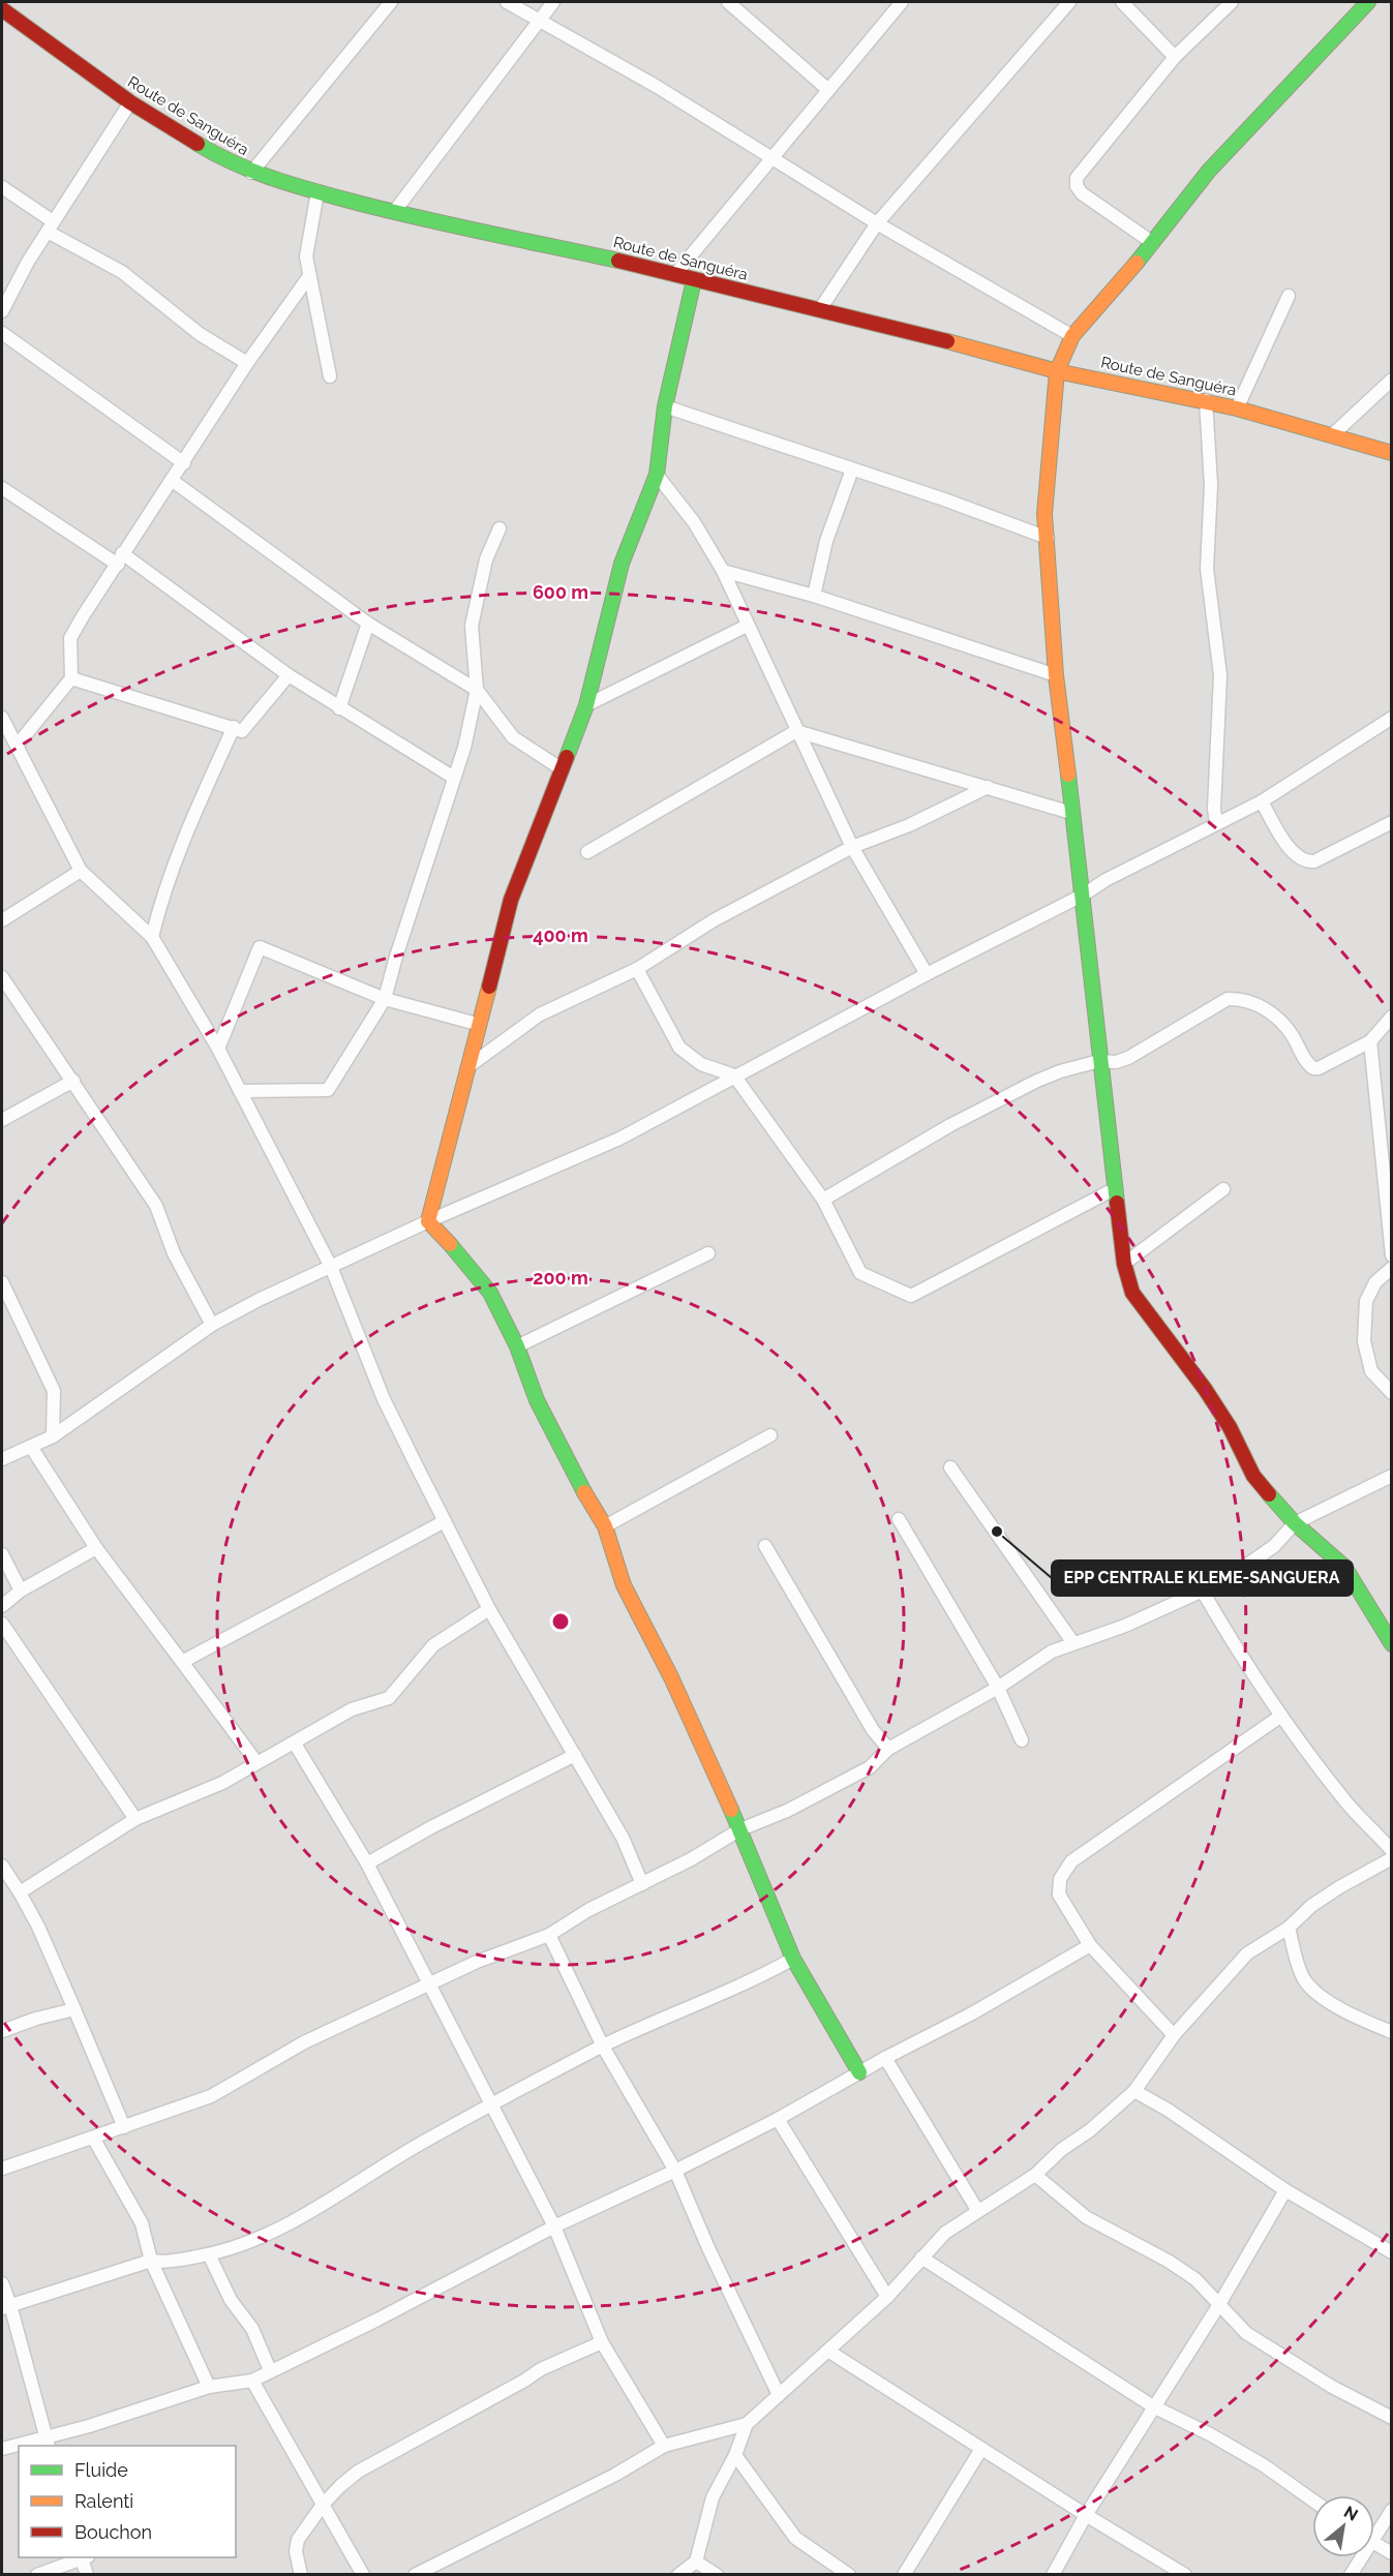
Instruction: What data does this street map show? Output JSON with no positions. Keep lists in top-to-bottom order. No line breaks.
{"streets":{"street":["Route de Sanguéra"]},"places":["EPP CENTRALE KLEME-SANGUERA"],"legend":["Fluide","Ralenti","Bouchon"],"north":"top right","rings":["600 m","400 m","200 m"]}
